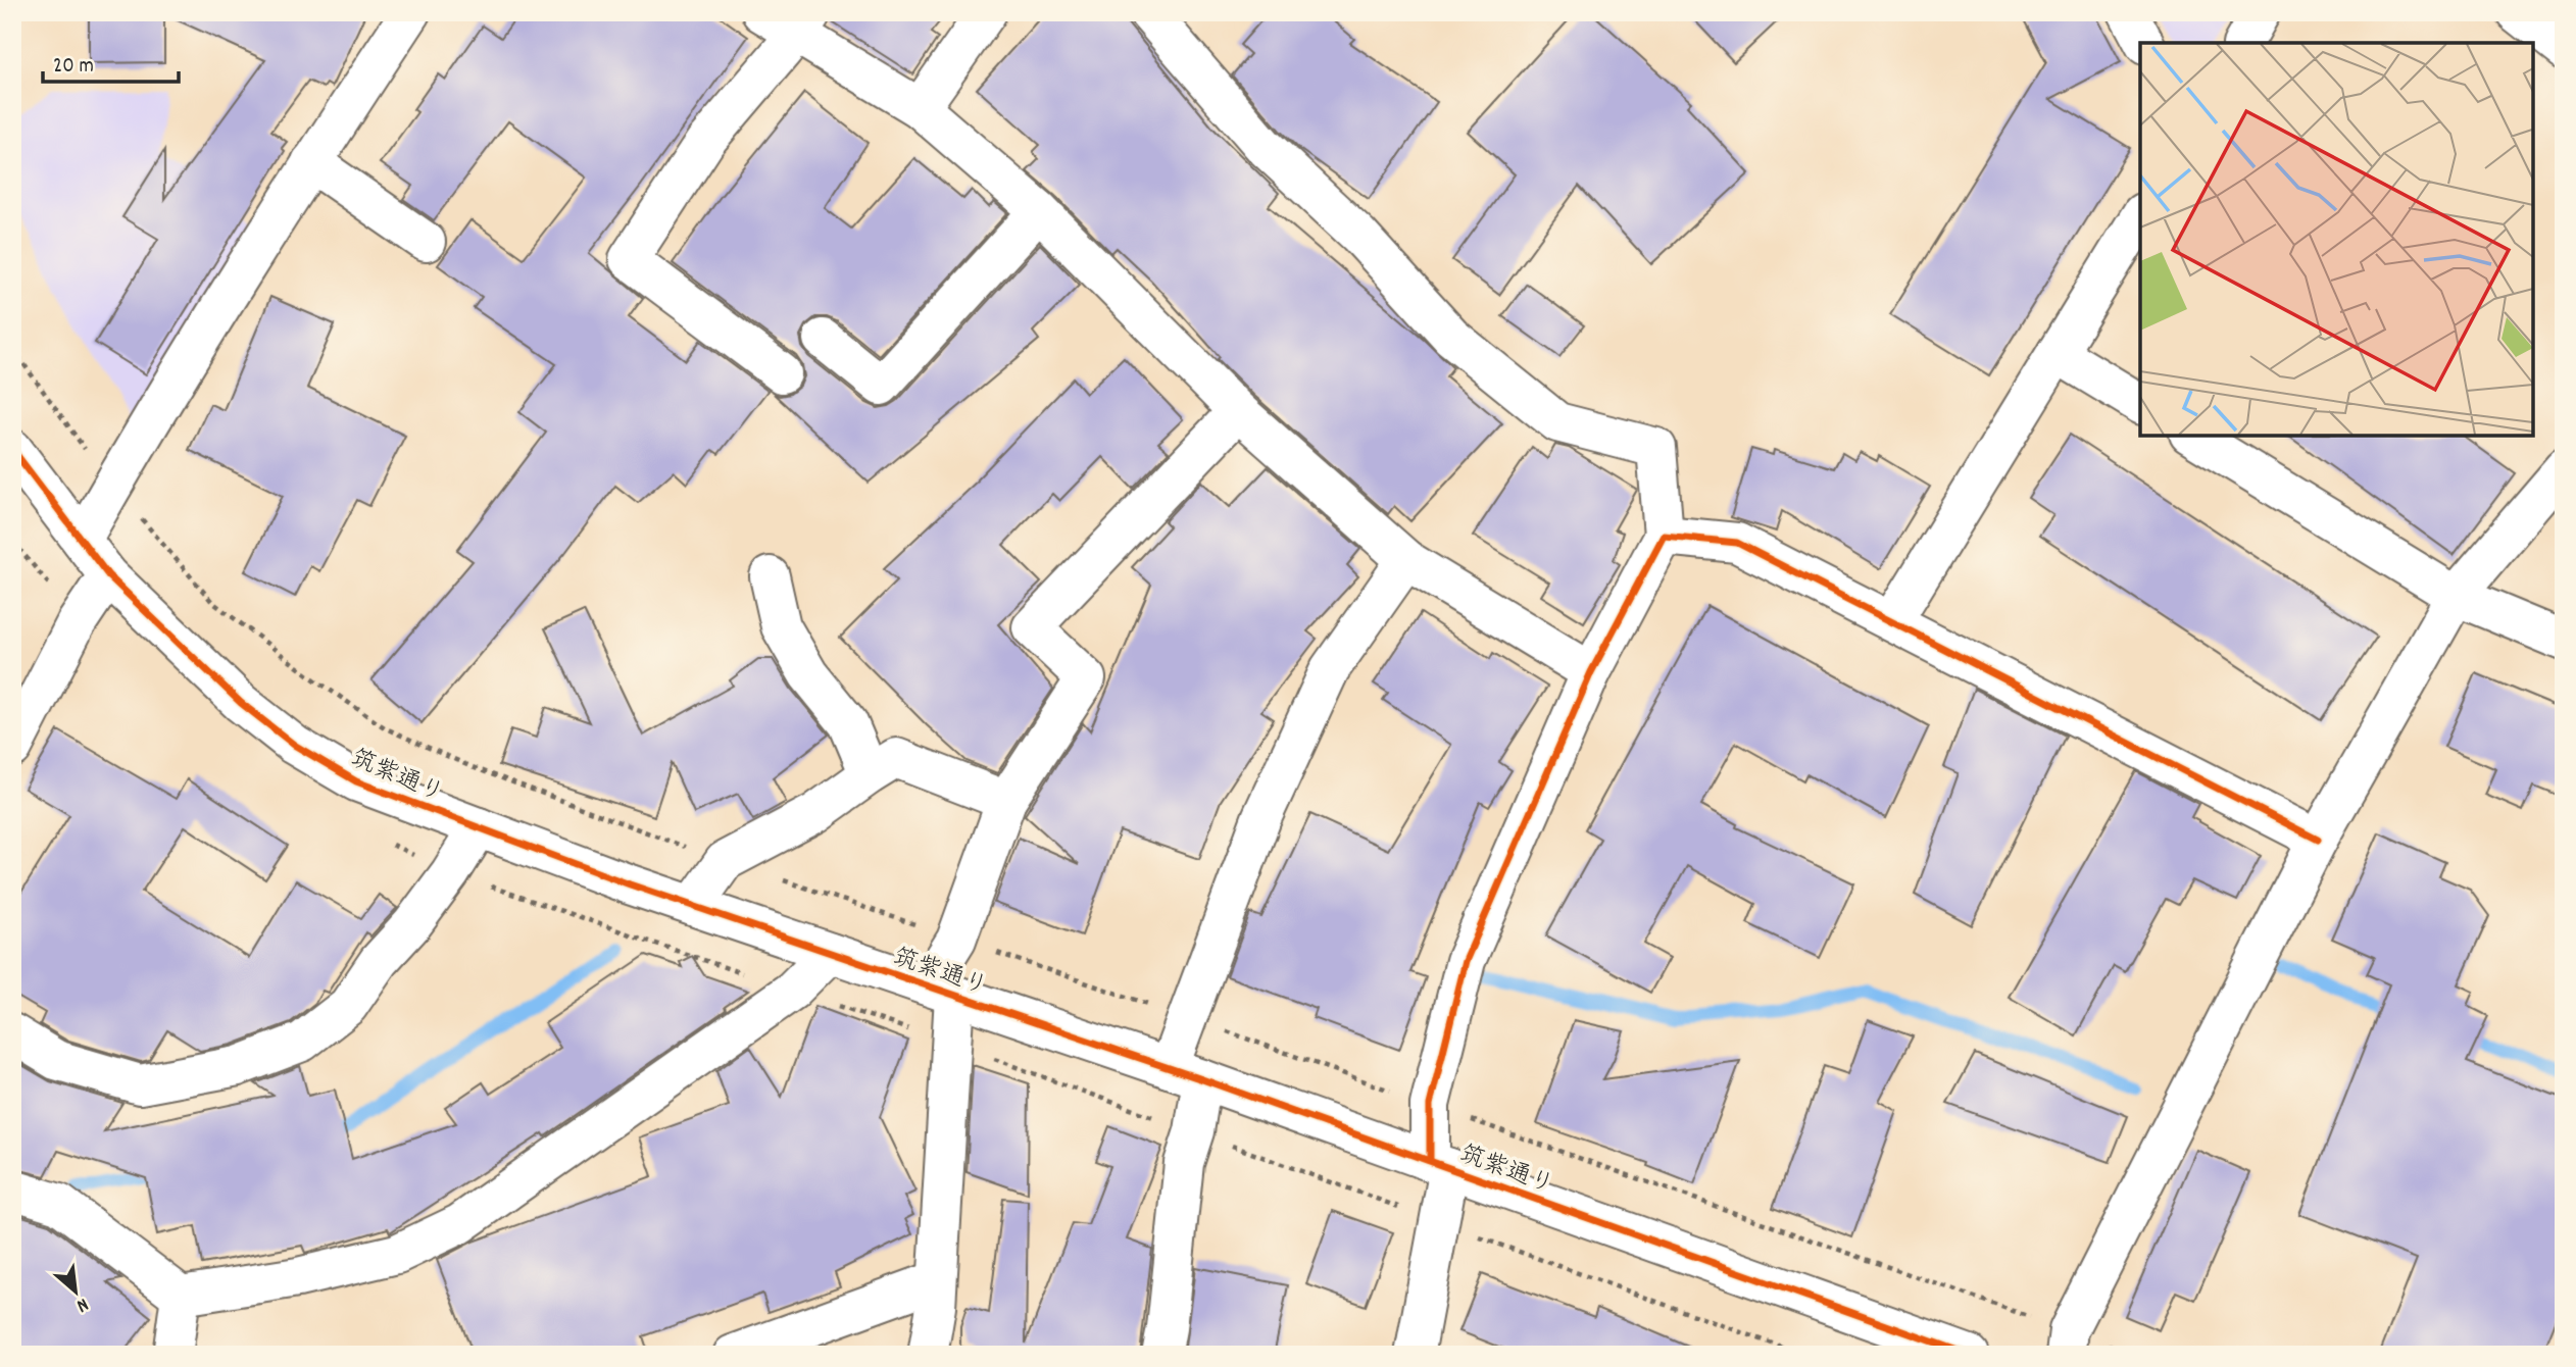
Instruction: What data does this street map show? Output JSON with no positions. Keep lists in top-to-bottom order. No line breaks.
{"streets":{"street":["筑紫通り"]},"scale_bar":"20 m","north":"bottom right"}
